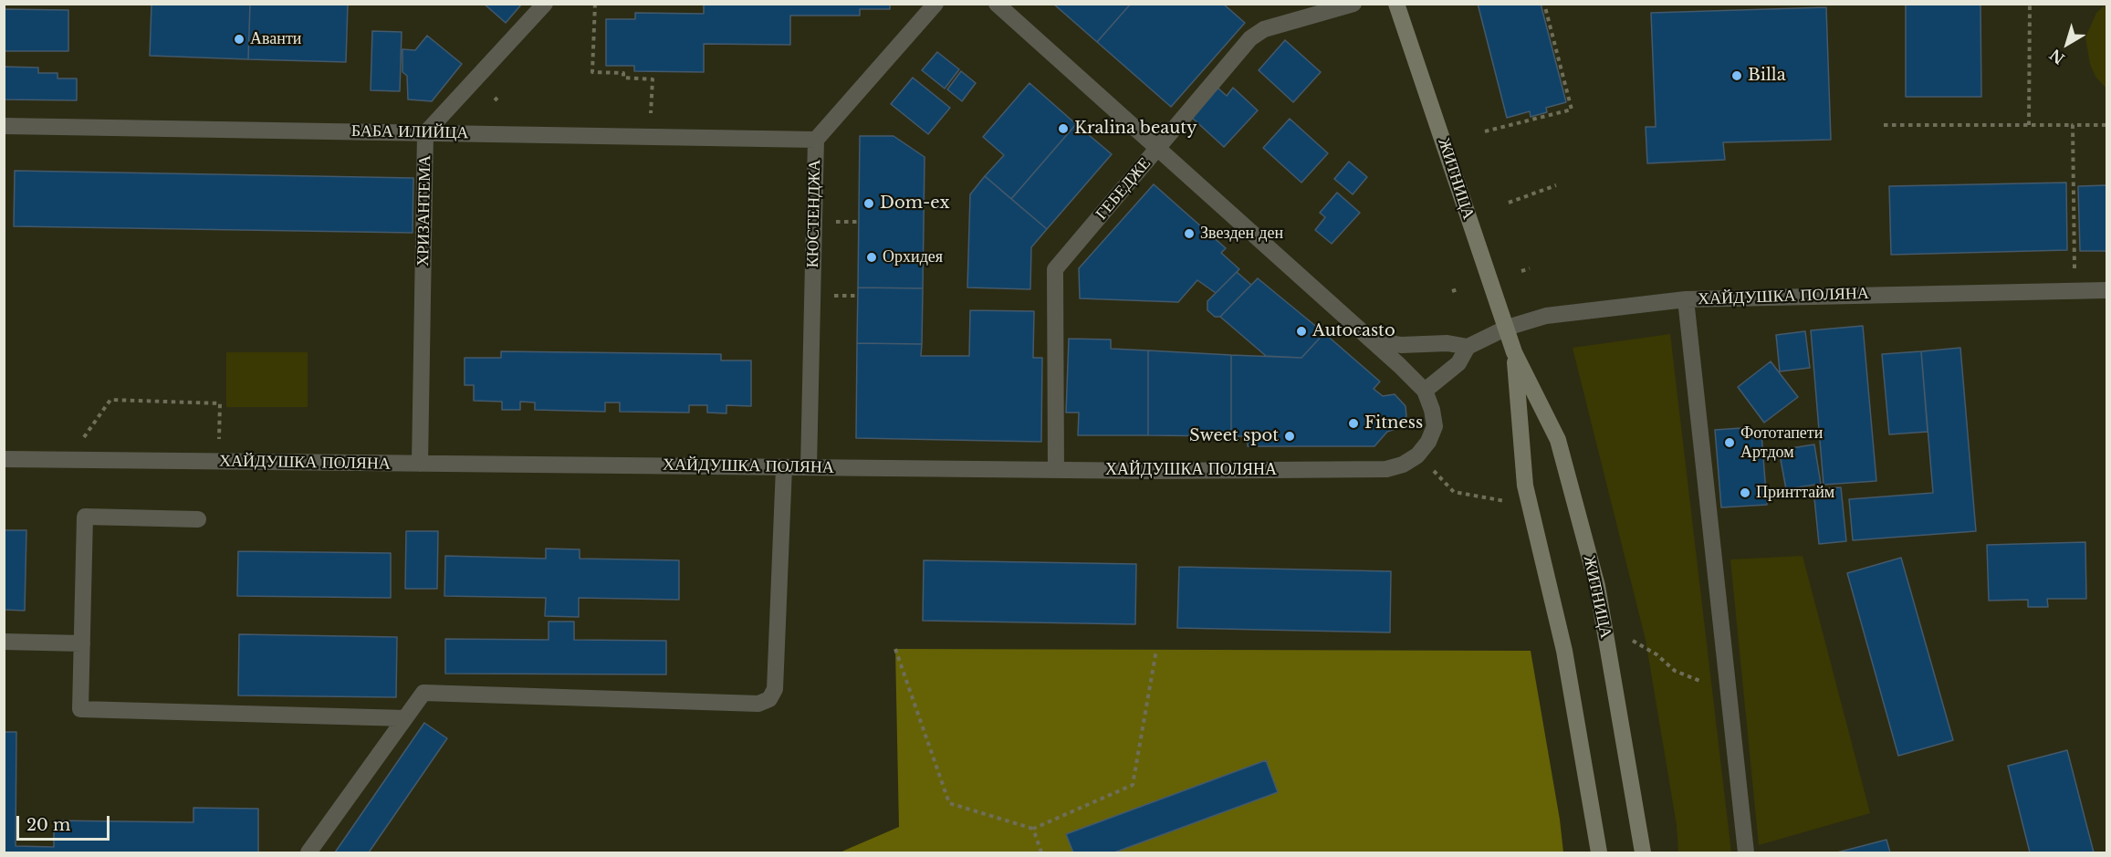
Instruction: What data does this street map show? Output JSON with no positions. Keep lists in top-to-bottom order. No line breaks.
{"streets":{"street":["БАБА ИЛИЙЦА","ЖИТНИЦА","ГЕБЕДЖЕ","ХРИЗАНТЕМА","КЮСТЕНДЖА","ХАЙДУШКА ПОЛЯНА"]},"crossings":[["БАБА ИЛИЙЦА","ХРИЗАНТЕМА"],["БАБА ИЛИЙЦА","КЮСТЕНДЖА"],["ЖИТНИЦА","ХАЙДУШКА ПОЛЯНА"],["ГЕБЕДЖЕ","ХАЙДУШКА ПОЛЯНА"],["ХРИЗАНТЕМА","ХАЙДУШКА ПОЛЯНА"],["КЮСТЕНДЖА","ХАЙДУШКА ПОЛЯНА"]],"places":["Аванти","Billa","Kralina beauty","Dom-ex","Звезден ден","Орхидея","Autocasto","Fitness","Sweet spot","Фототапети Артдом","Принттайм"],"scale_bar":"20 m","north":"bottom left"}
